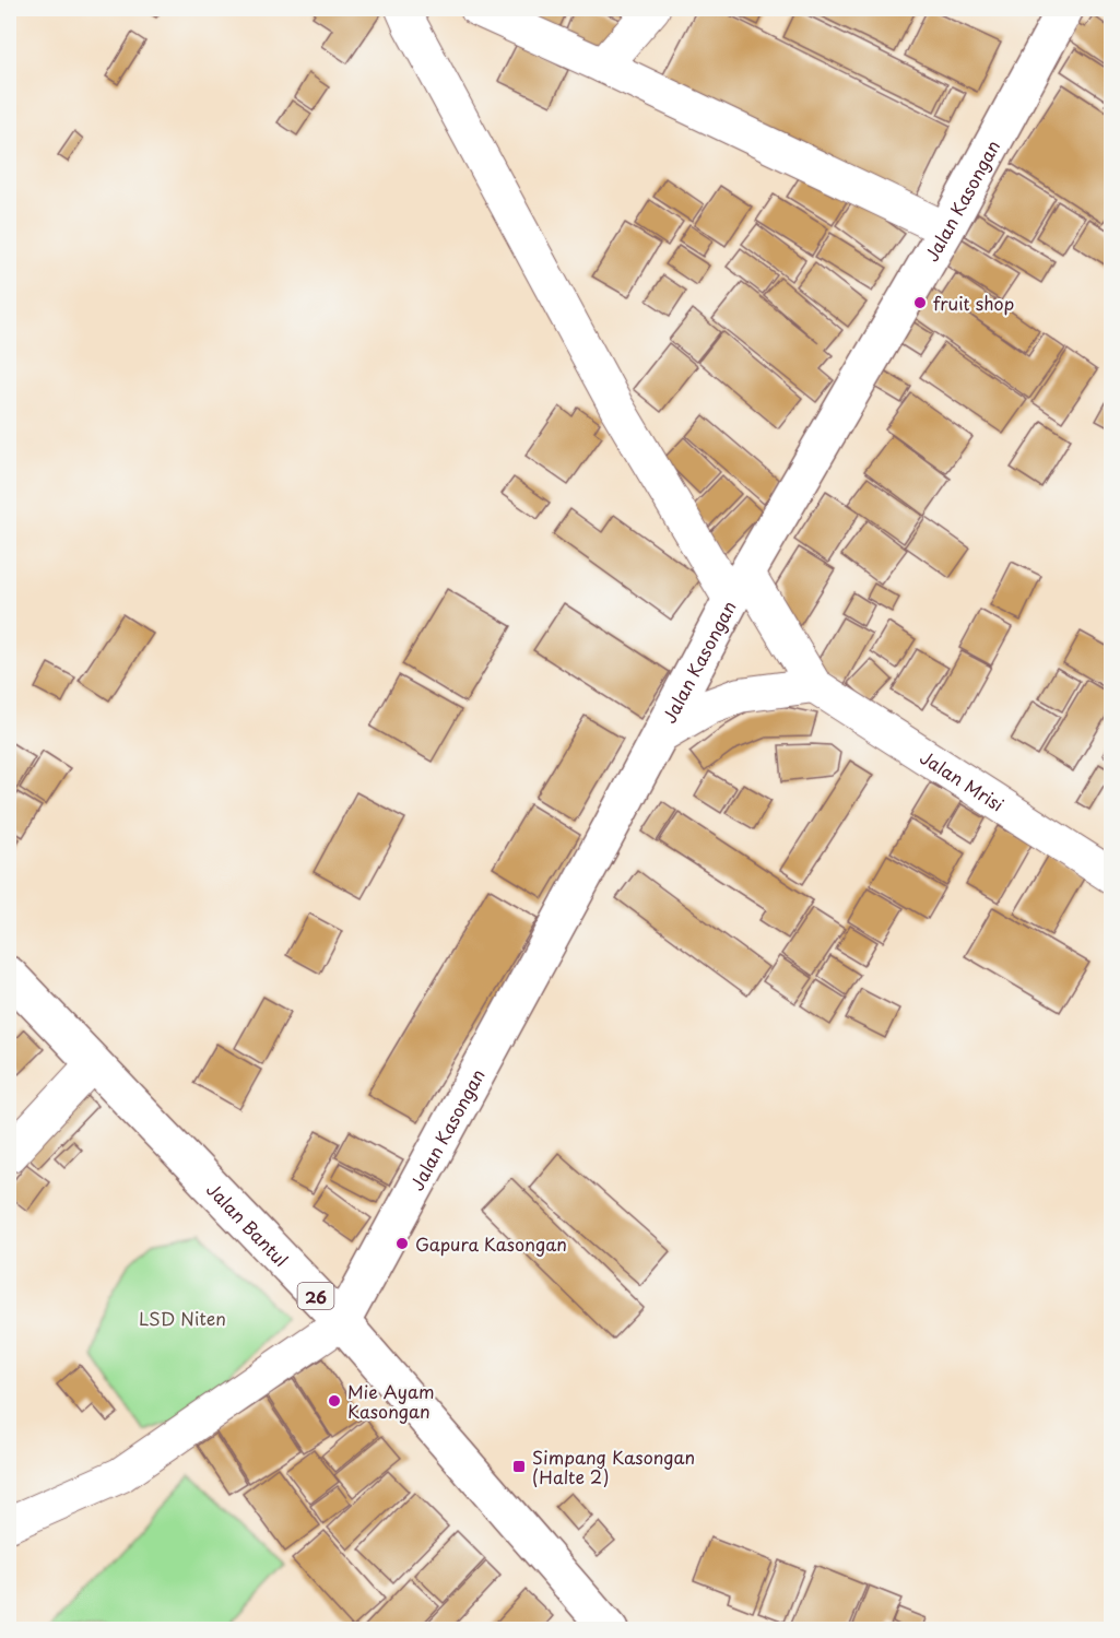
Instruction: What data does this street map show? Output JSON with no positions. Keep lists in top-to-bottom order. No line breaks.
{"streets":{"main road":["Jalan Kasongan","Jalan Bantul","26"],"street":["Jalan Mrisi"]},"crossings":[["Jalan Kasongan","Jalan Bantul"]],"parks":["LSD Niten"],"places":{"other":["fruit shop","Gapura Kasongan","Mie Ayam Kasongan"],"transit":["Simpang Kasongan (Halte 2)"]}}
